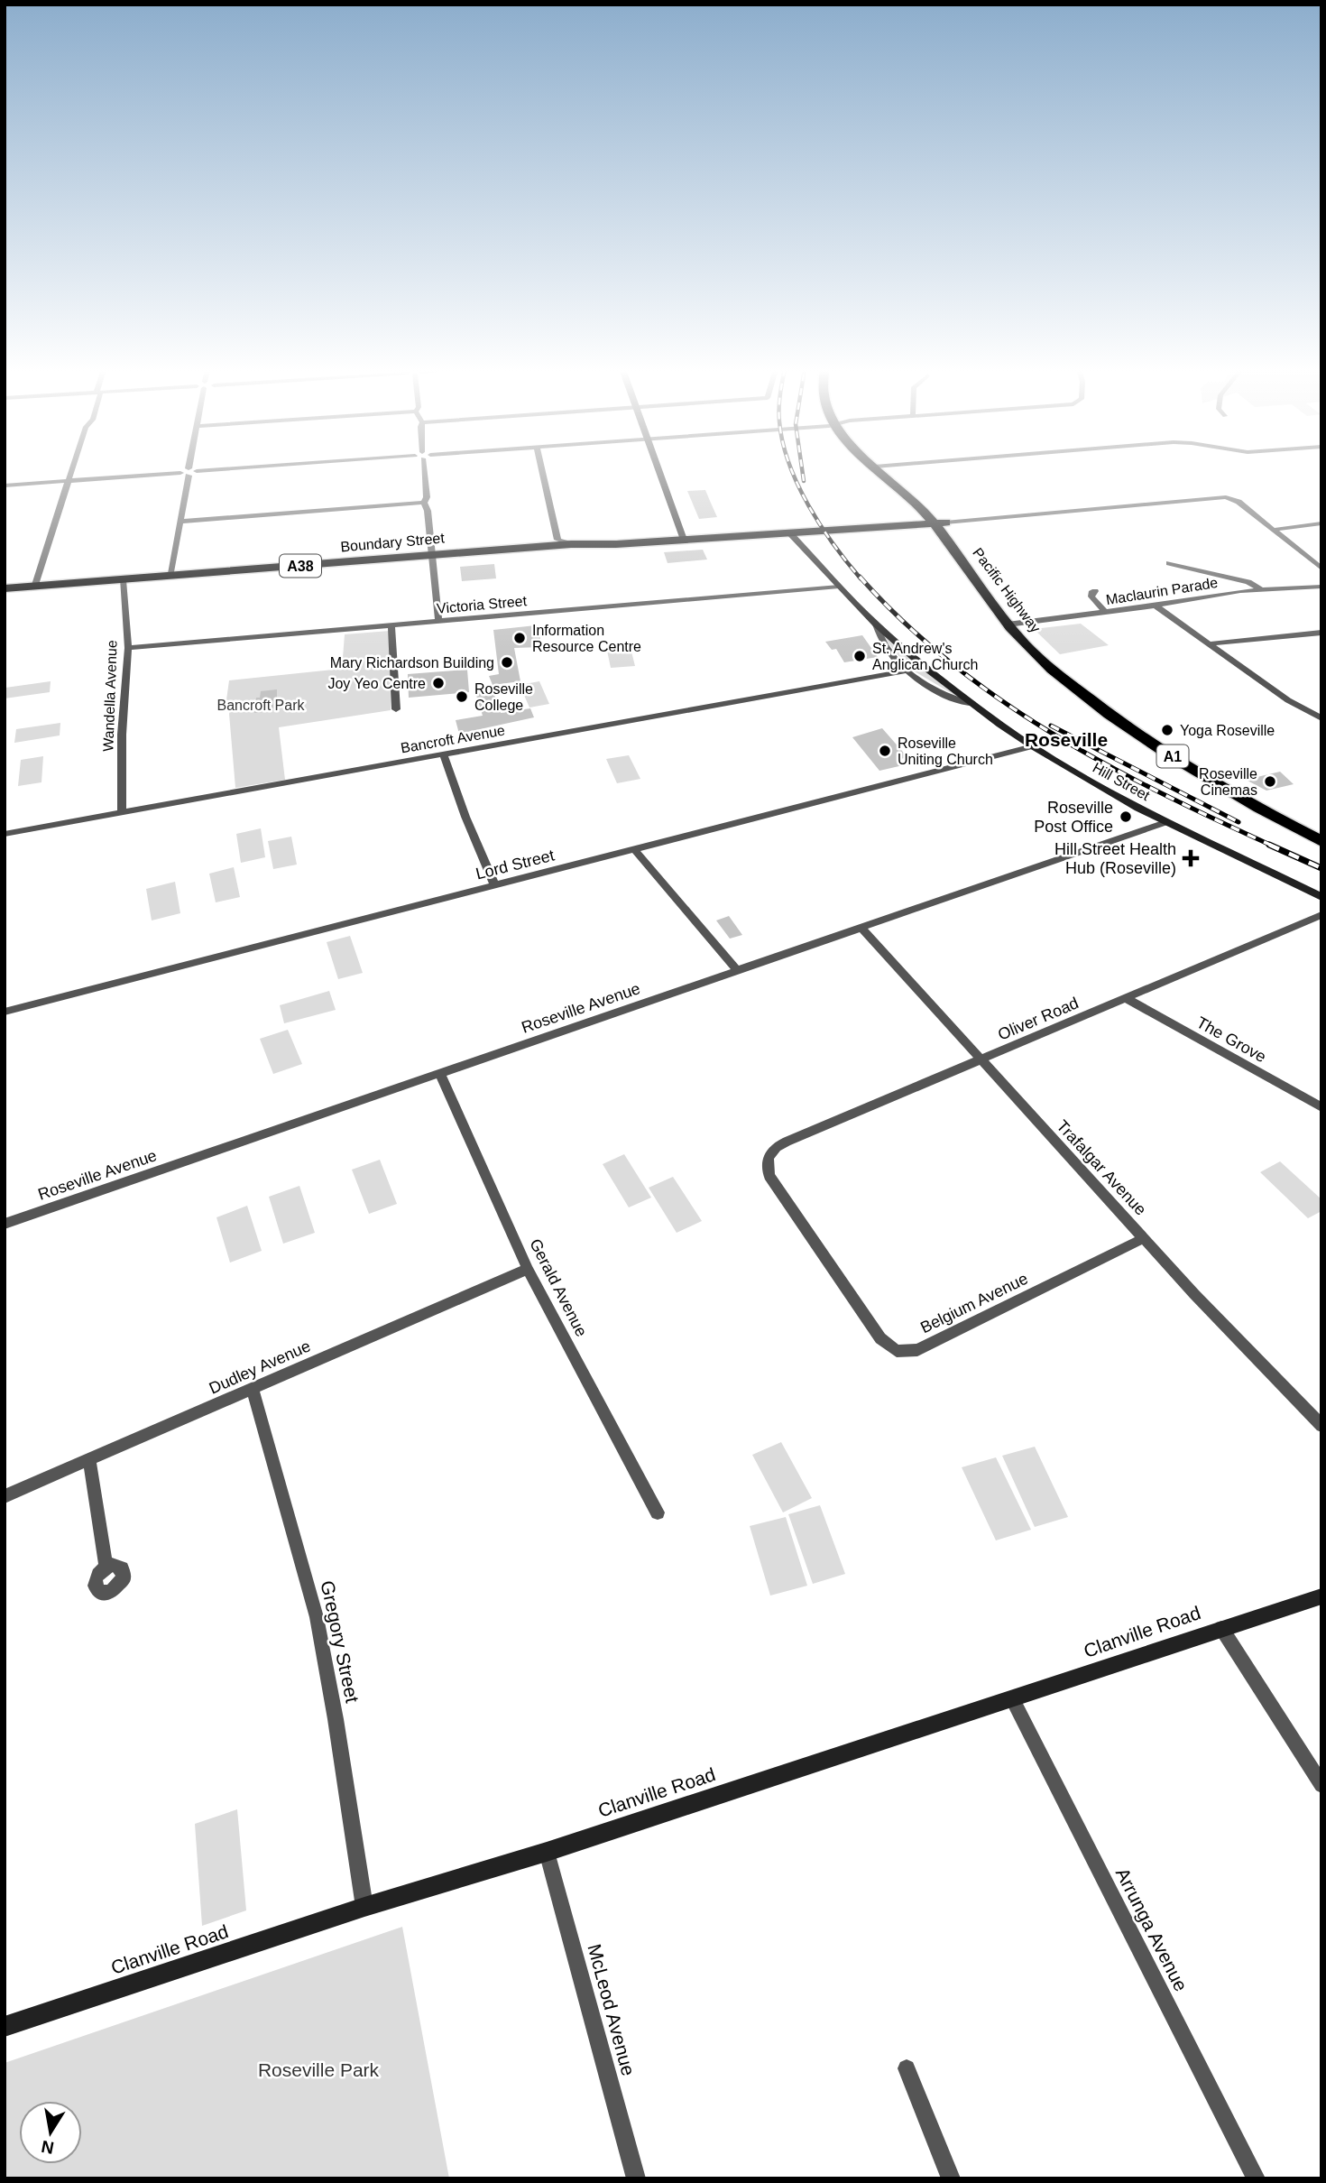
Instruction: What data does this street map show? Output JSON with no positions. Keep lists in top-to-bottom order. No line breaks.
{"streets":{"highway":["Boundary Street","A38","Pacific Highway","A1"],"street":["Maclaurin Parade","Victoria Street","Wandella Avenue","Bancroft Avenue","Hill Street","Lord Street","Roseville Avenue","Oliver Road","The Grove","Trafalgar Avenue","Gerald Avenue","Belgium Avenue","Dudley Avenue","Clanville Road","Gregory Street","Arrunga Avenue","McLeod Avenue"]},"crossings":[["Boundary Street","Pacific Highway"],["Boundary Street","Wandella Avenue"],["Boundary Street","Hill Street"],["Pacific Highway","Maclaurin Parade"],["Victoria Street","Wandella Avenue"],["Victoria Street","Hill Street"],["Wandella Avenue","Bancroft Avenue"],["Hill Street","Lord Street"],["Hill Street","Roseville Avenue"],["Roseville Avenue","Trafalgar Avenue"],["Roseville Avenue","Gerald Avenue"],["Oliver Road","The Grove"],["Oliver Road","Trafalgar Avenue"],["Oliver Road","Belgium Avenue"],["Trafalgar Avenue","Belgium Avenue"],["Gerald Avenue","Dudley Avenue"],["Dudley Avenue","Gregory Street"],["Clanville Road","Gregory Street"],["Clanville Road","Arrunga Avenue"],["Clanville Road","McLeod Avenue"]],"districts":["Roseville"],"parks":["Bancroft Park","Roseville Park"],"places":{"other":["Information Resource Centre","St. Andrew's Anglican Church","Mary Richardson Building","Joy Yeo Centre","Roseville College","Yoga Roseville","Roseville Uniting Church","Roseville Cinemas","Roseville Post Office"],"health":["Hill Street Health Hub (Roseville)"]},"north":"bottom"}
